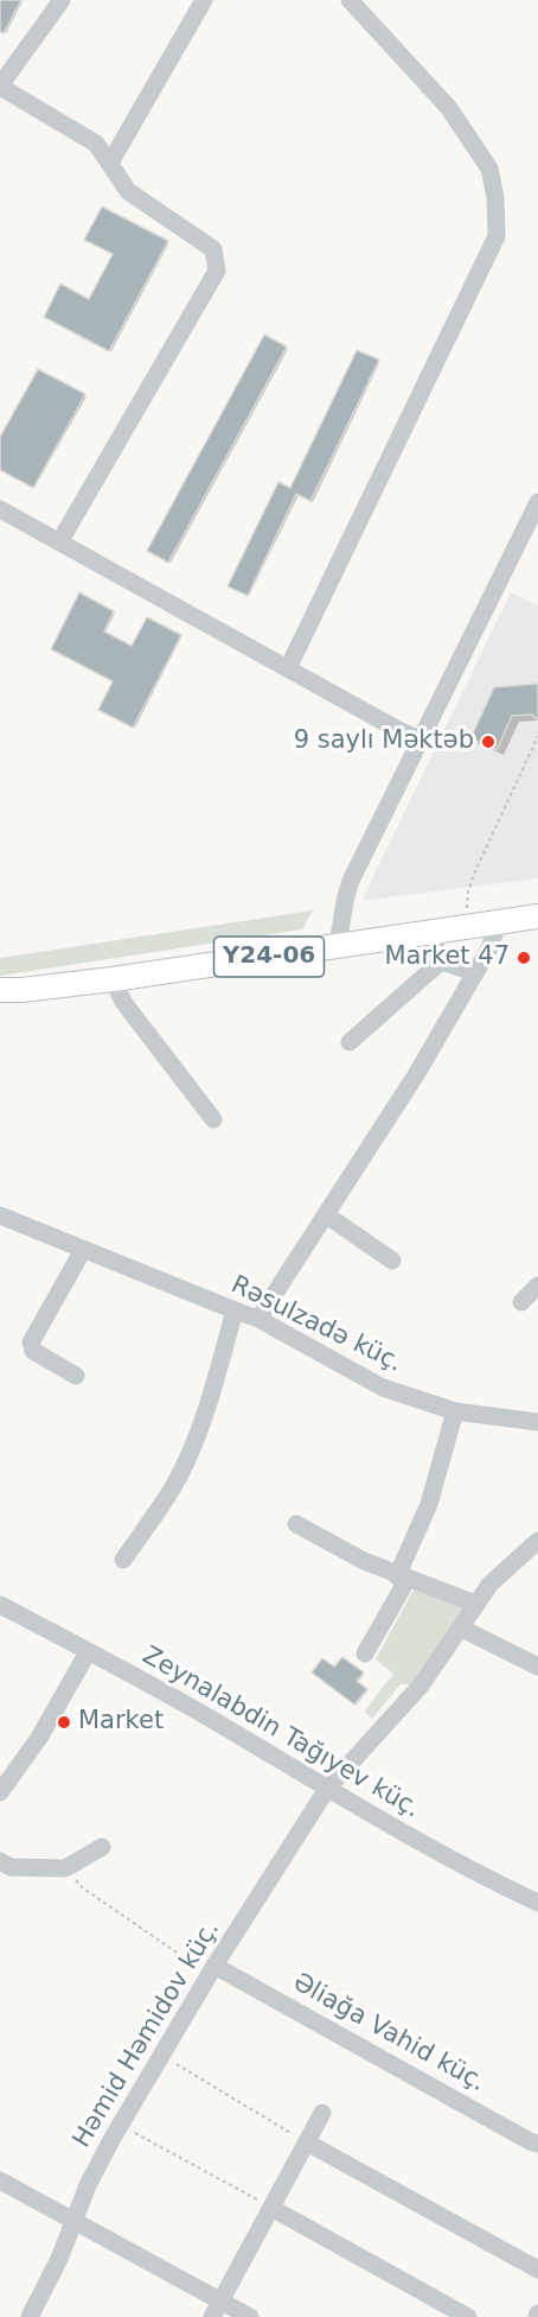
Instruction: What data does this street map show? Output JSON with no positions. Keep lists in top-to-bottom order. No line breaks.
{"streets":{"main road":["Y24-06"],"street":["Rəsulzadə küç.","Zeynalabdin Tağıyev küç.","Əliağa Vahid küç.","Həmid Həmidov küç."]},"crossings":[["Zeynalabdin Tağıyev küç.","Həmid Həmidov küç."],["Əliağa Vahid küç.","Həmid Həmidov küç."]],"places":["9 saylı Məktəb","Market 47","Market"]}
